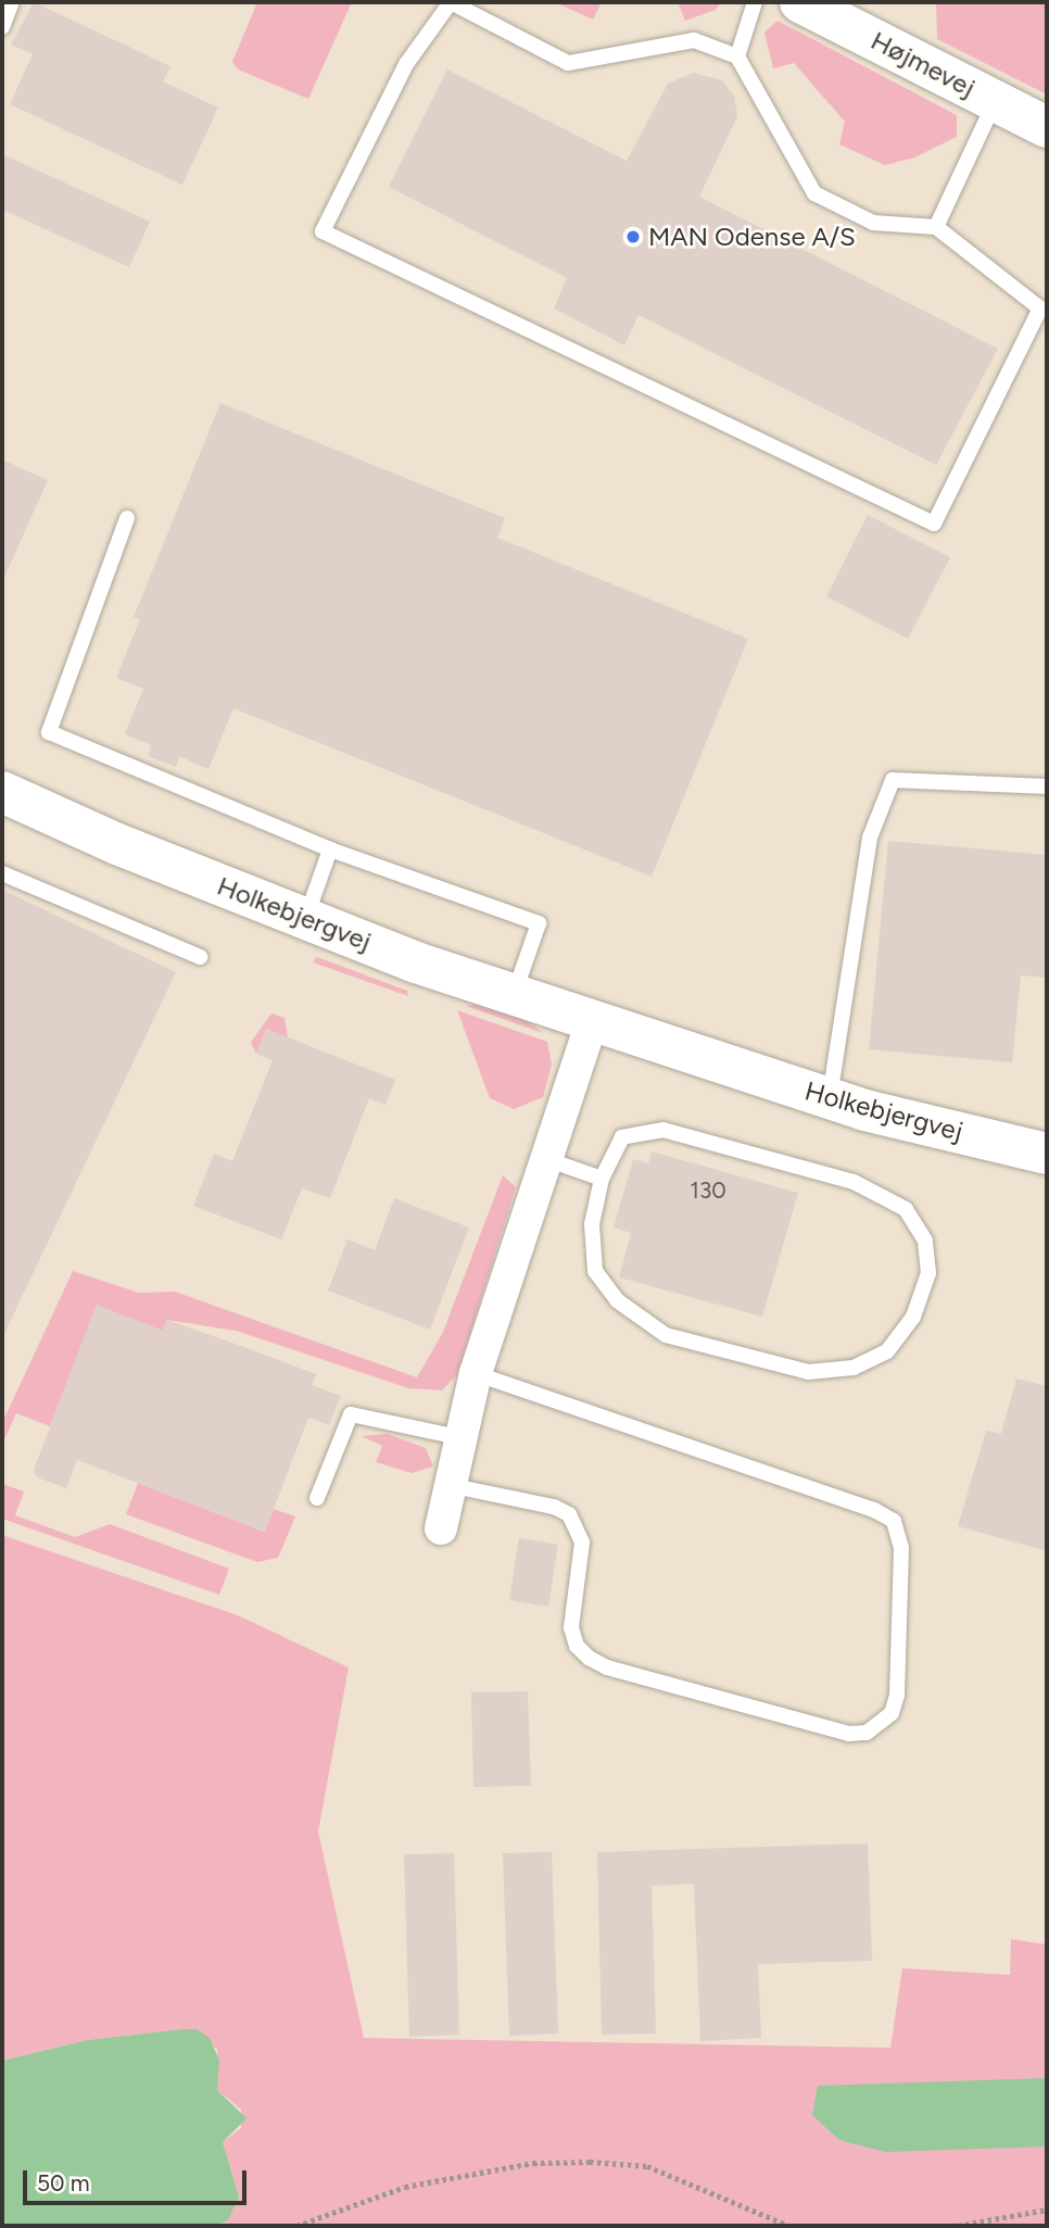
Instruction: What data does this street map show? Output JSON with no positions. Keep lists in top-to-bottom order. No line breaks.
{"streets":{"street":["Højmevej","Holkebjergvej"]},"places":["MAN Odense A/S"],"house_numbers":["130"],"scale_bar":"50 m"}
